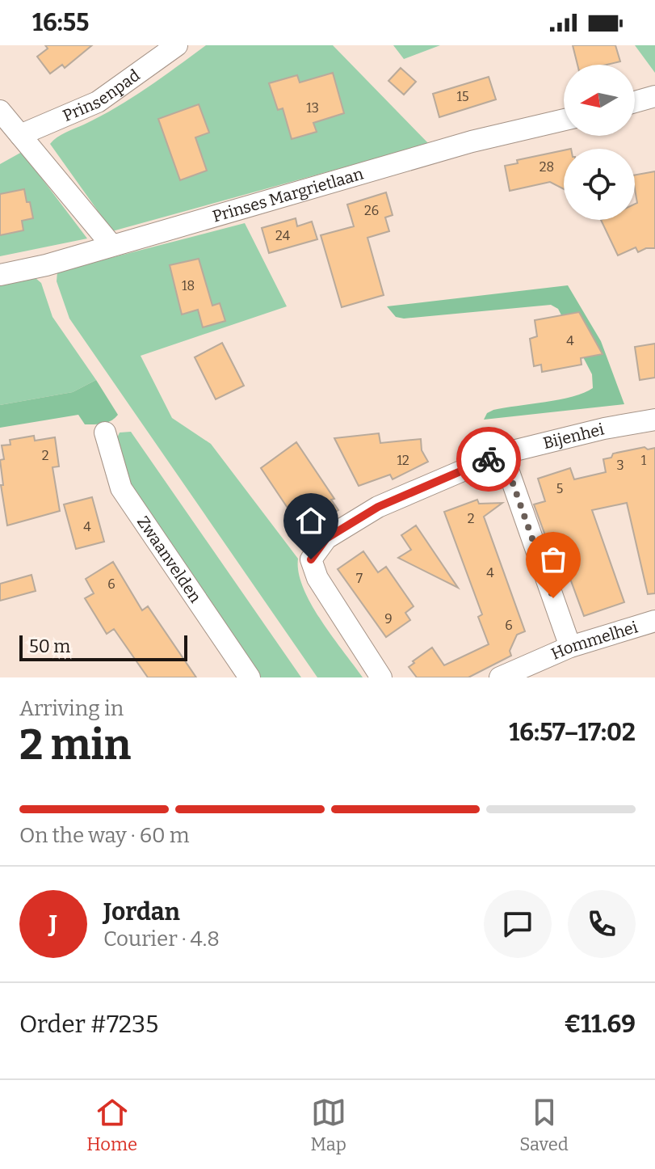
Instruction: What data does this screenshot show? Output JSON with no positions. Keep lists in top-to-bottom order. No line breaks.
{"streets":{"street":["Prinsenpad","Prinses Margrietlaan","Bijenhei","Zwaanvelden","Hommelhei"]},"house_numbers":["15","13","28","26","24","18","4","2","12","1","3","5","2","4","4","7","6","9","6"],"scale_bar":"50 m","north":"left","page":{"status":"16:55","scale":"50 m","heading":["2 min","Arriving in","16:57–17:02"],"panel":["Jordan","Courier · 4.8","Order #7235","€11.69"],"bar":"On the way · 60 m","round":"J","tabs":["Home","Map","Saved"]}}
